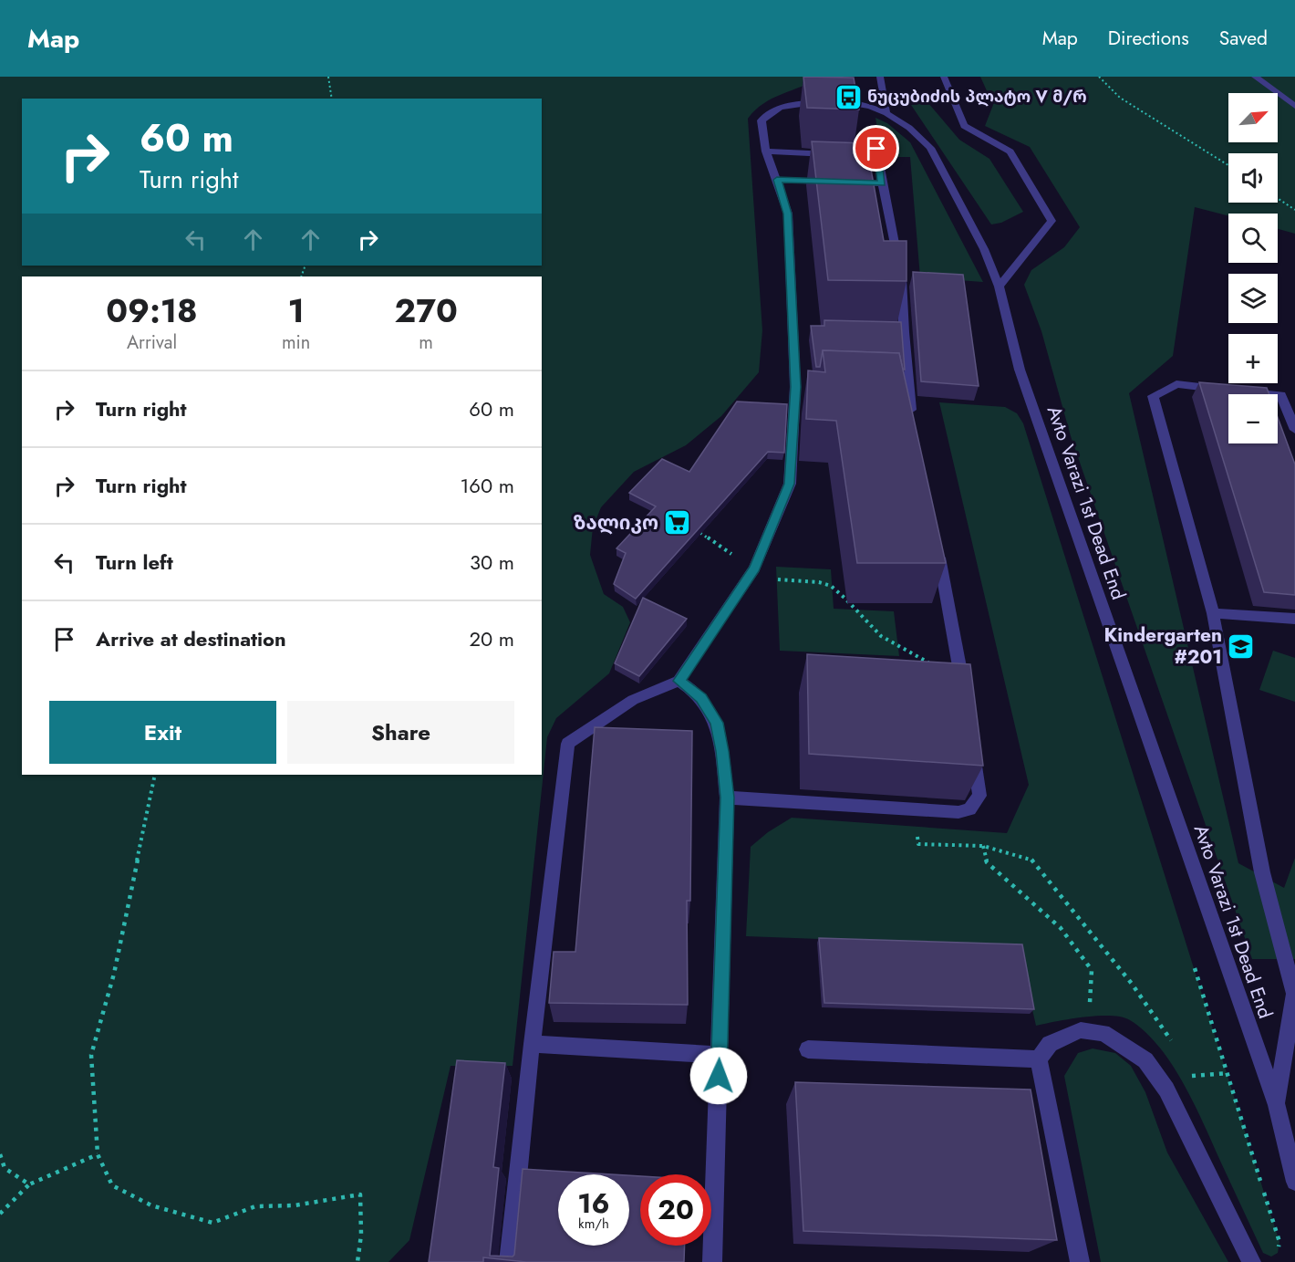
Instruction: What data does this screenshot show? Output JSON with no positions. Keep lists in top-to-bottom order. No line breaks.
{"streets":{"street":["Avto Varazi 1st Dead End"]},"places":{"bus stop":["ნუცუბიძის პლატო V მ/რ"],"supermarket":["ზალიკო"],"school or university":["Kindergarten #201"]},"north":"top right","page":{"header":"Map","nav":["Map","Directions","Saved"],"map_buttons":["+","−"],"turn":["60 m","Turn right"],"eta":["09:18","Arrival","1","min","270","m"],"list":[{"name":"Turn right","value":"60 m"},{"name":"Turn right","value":"160 m"},{"name":"Turn left","value":"30 m"},{"name":"Arrive at destination","value":"20 m"}],"buttons":["Exit","Share"],"speed":"16 km/h","limit":"20"}}
